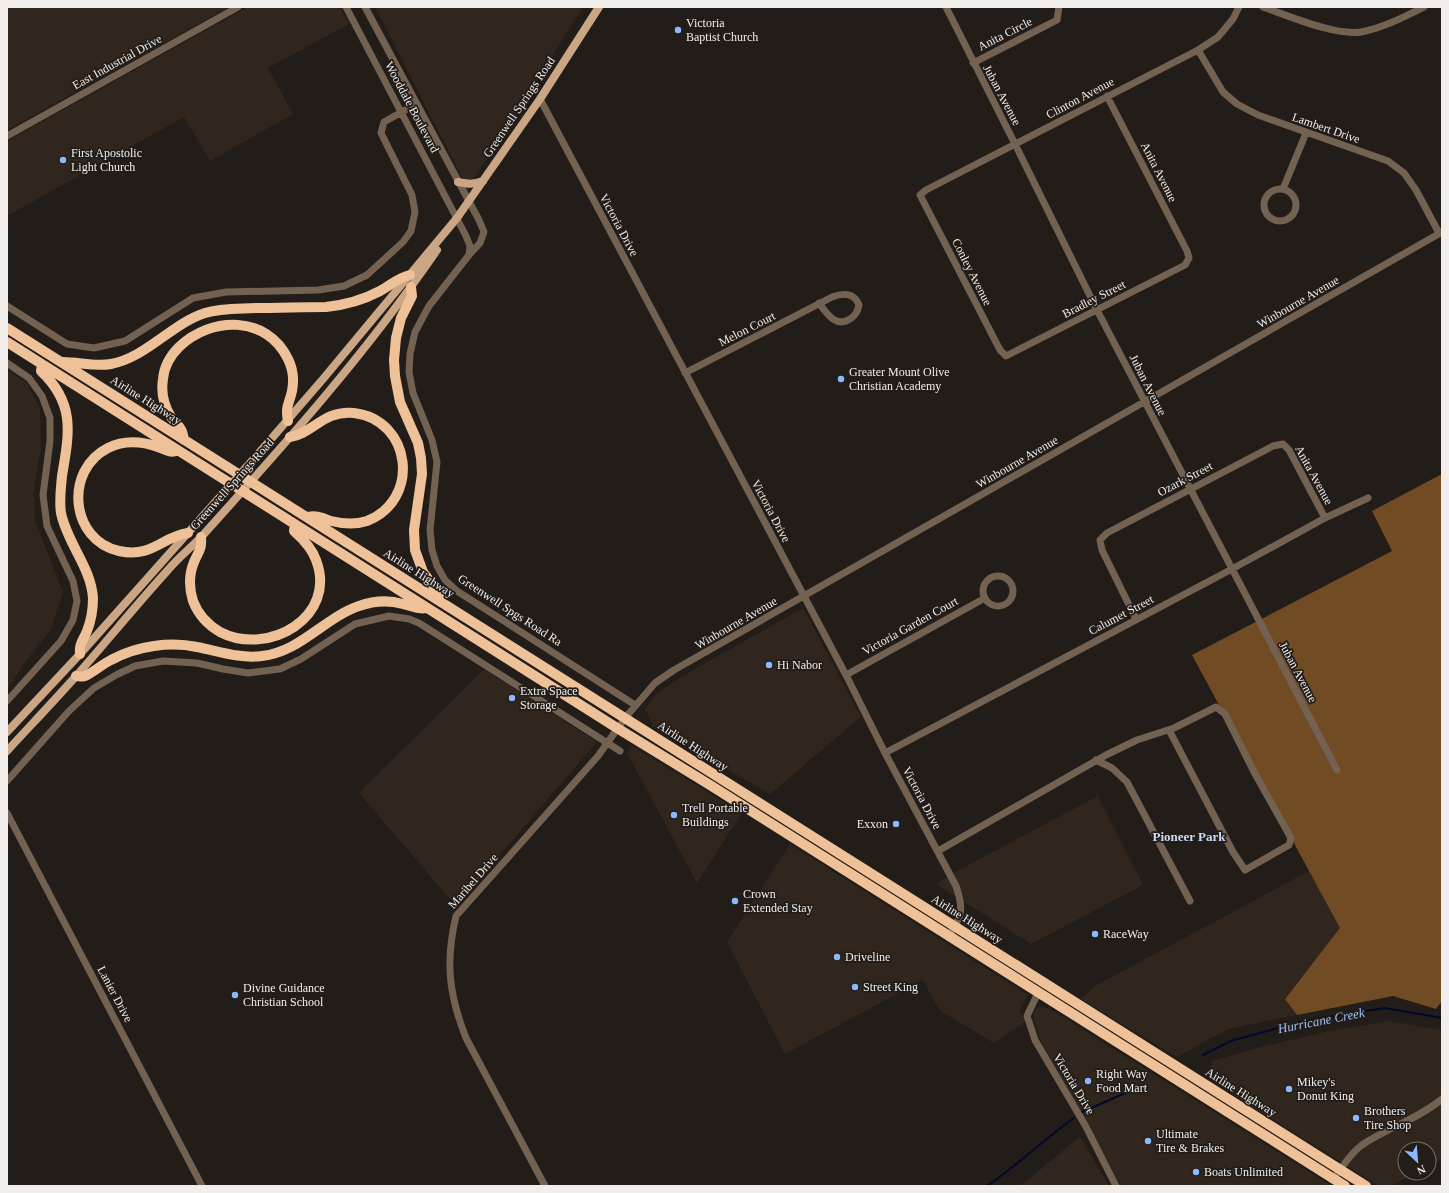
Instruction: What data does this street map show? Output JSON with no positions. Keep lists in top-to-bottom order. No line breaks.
{"streets":{"highway":["Airline Highway"],"main road":["Greenwell Springs Road"],"street":["Anita Circle","East Industrial Drive","Juban Avenue","Clinton Avenue","Wooddale Boulevard","Lambert Drive","Anita Avenue","Victoria Drive","Conley Avenue","Bradley Street","Winbourne Avenue","Melon Court","Ozark Street","Greenwell Spgs Road Ra","Calumet Street","Victoria Garden Court","Maribel Drive","Lanier Drive"]},"crossings":[["Anita Circle","Juban Avenue"],["Juban Avenue","Clinton Avenue"],["Juban Avenue","Bradley Street"],["Juban Avenue","Winbourne Avenue"],["Juban Avenue","Ozark Street"],["Juban Avenue","Calumet Street"],["Clinton Avenue","Lambert Drive"],["Clinton Avenue","Anita Avenue"],["Clinton Avenue","Conley Avenue"],["Wooddale Boulevard","Greenwell Springs Road"],["Wooddale Boulevard","Greenwell Spgs Road Ra"],["Greenwell Springs Road","Victoria Drive"],["Greenwell Springs Road","Greenwell Spgs Road Ra"],["Lambert Drive","Winbourne Avenue"],["Anita Avenue","Bradley Street"],["Anita Avenue","Ozark Street"],["Anita Avenue","Calumet Street"],["Victoria Drive","Winbourne Avenue"],["Victoria Drive","Melon Court"],["Victoria Drive","Airline Highway"],["Victoria Drive","Calumet Street"],["Victoria Drive","Victoria Garden Court"],["Conley Avenue","Bradley Street"],["Winbourne Avenue","Airline Highway"],["Winbourne Avenue","Greenwell Spgs Road Ra"],["Winbourne Avenue","Maribel Drive"],["Airline Highway","Maribel Drive"],["Ozark Street","Calumet Street"]],"districts":["Pioneer Park"],"water":["Hurricane Creek"],"places":["Victoria Baptist Church","First Apostolic Light Church","Greater Mount Olive Christian Academy","Hi Nabor","Extra Space Storage","Trell Portable Buildings","Exxon","Crown Extended Stay","RaceWay","Driveline","Street King","Divine Guidance Christian School","Right Way Food Mart","Mikey's Donut King","Brothers Tire Shop","Ultimate Tire & Brakes","Boats Unlimited"],"north":"bottom right"}
